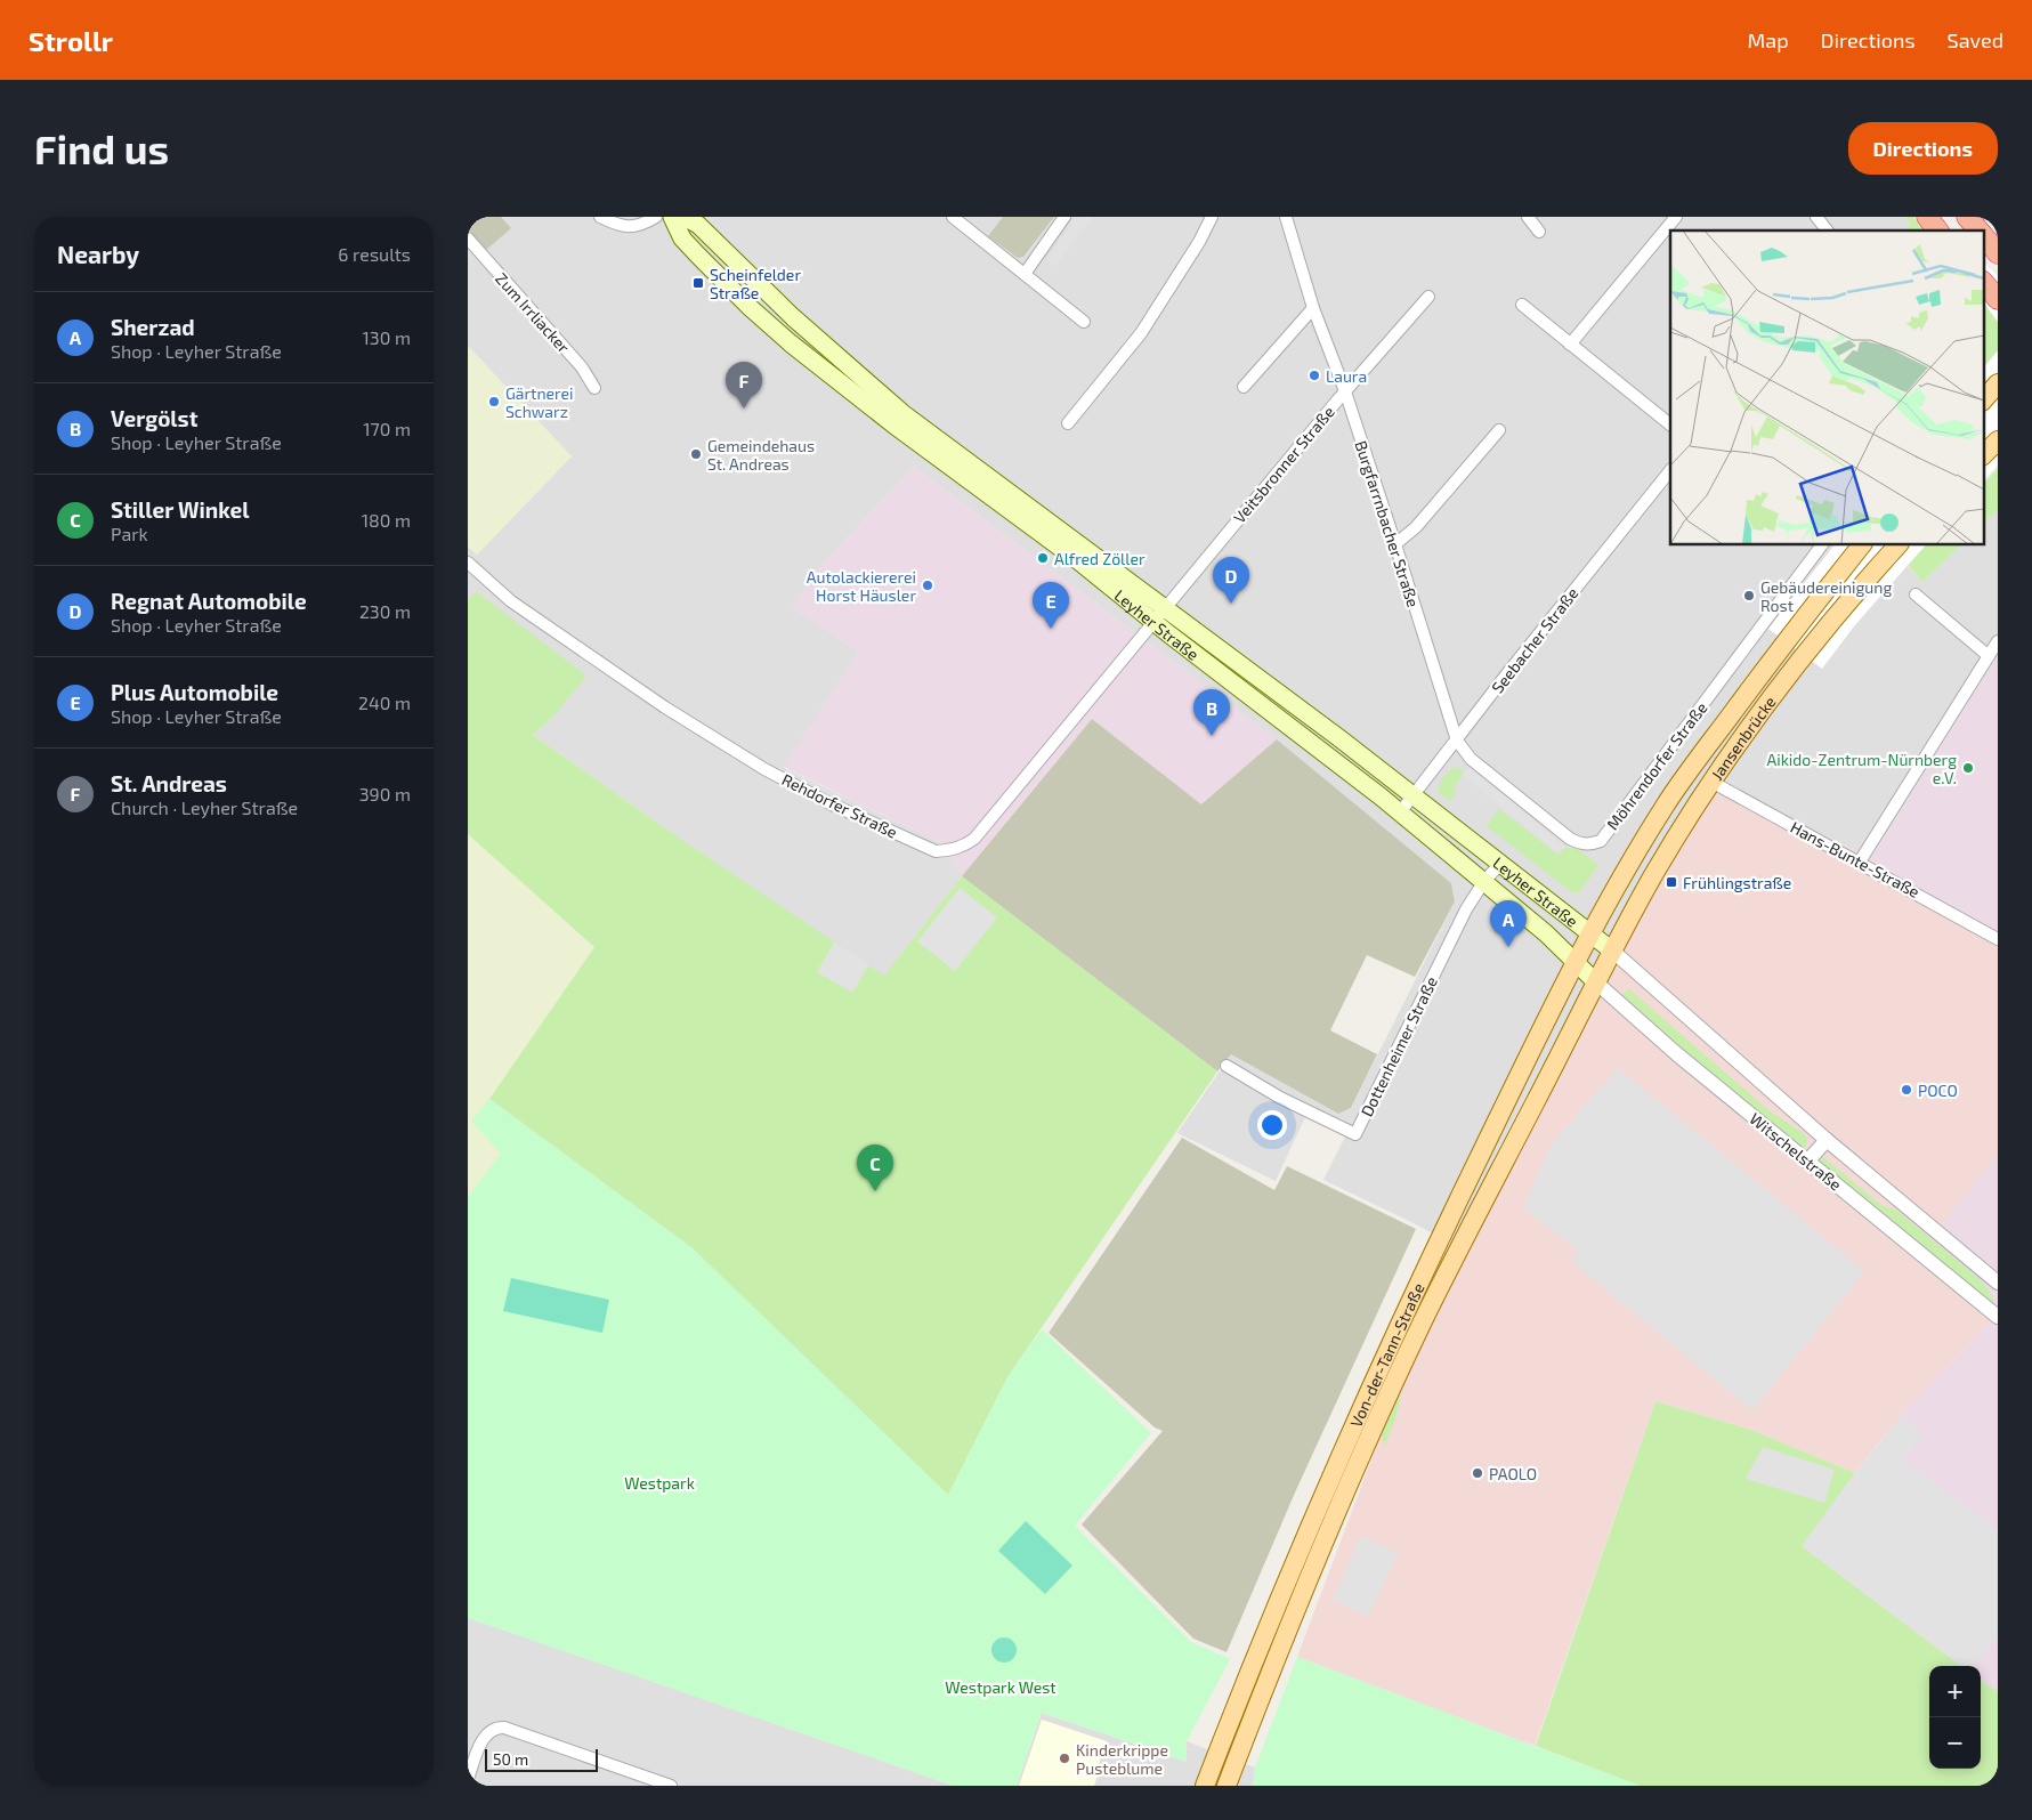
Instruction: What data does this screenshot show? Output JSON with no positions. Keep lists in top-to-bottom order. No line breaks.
{"streets":{"main road":["Leyher Straße","Jansenbrücke","Von-der-Tann-Straße"],"street":["Zum Irrliacker","Veitsbronner Straße","Burgfarrnbacher Straße","Seebacher Straße","Möhrendorfer Straße","Rehdorfer Straße","Hans-Bunte-Straße","Dottenheimer Straße","Witschelstraße"]},"crossings":[["Veitsbronner Straße","Burgfarrnbacher Straße"],["Veitsbronner Straße","Leyher Straße"],["Veitsbronner Straße","Rehdorfer Straße"],["Burgfarrnbacher Straße","Seebacher Straße"],["Burgfarrnbacher Straße","Möhrendorfer Straße"],["Leyher Straße","Seebacher Straße"],["Leyher Straße","Jansenbrücke"],["Leyher Straße","Rehdorfer Straße"],["Leyher Straße","Dottenheimer Straße"],["Leyher Straße","Witschelstraße"],["Leyher Straße","Von-der-Tann-Straße"],["Seebacher Straße","Möhrendorfer Straße"],["Jansenbrücke","Hans-Bunte-Straße"],["Jansenbrücke","Witschelstraße"],["Jansenbrücke","Von-der-Tann-Straße"],["Witschelstraße","Von-der-Tann-Straße"]],"parks":["Westpark","Westpark West"],"places":{"transit":["Scheinfelder Straße","Frühlingstraße"],"other":["Laura","Gärtnerei Schwarz","Gemeindehaus St. Andreas","Alfred Zöller","Autolackiererei Horst Häusler","Gebäudereinigung Rost","Aikido-Zentrum-Nürnberg e.V.","POCO","PAOLO","Kinderkrippe Pusteblume"]},"scale_bar":"50 m","page":{"header":"Strollr","nav":["Map","Directions","Saved"],"buttons":"Directions","title":"Find us","heading":["Nearby","6 results"],"list":[{"mark":"A","name":"Sherzad","note":"Shop · Leyher Straße","value":"130 m"},{"mark":"B","name":"Vergölst","note":"Shop · Leyher Straße","value":"170 m"},{"mark":"C","name":"Stiller Winkel","note":"Park","value":"180 m"},{"mark":"D","name":"Regnat Automobile","note":"Shop · Leyher Straße","value":"230 m"},{"mark":"E","name":"Plus Automobile","note":"Shop · Leyher Straße","value":"240 m"},{"mark":"F","name":"St. Andreas","note":"Church · Leyher Straße","value":"390 m"}],"pins":["F","D","E","B","A","C"],"map_buttons":["+","−"],"scale":"50 m"}}
